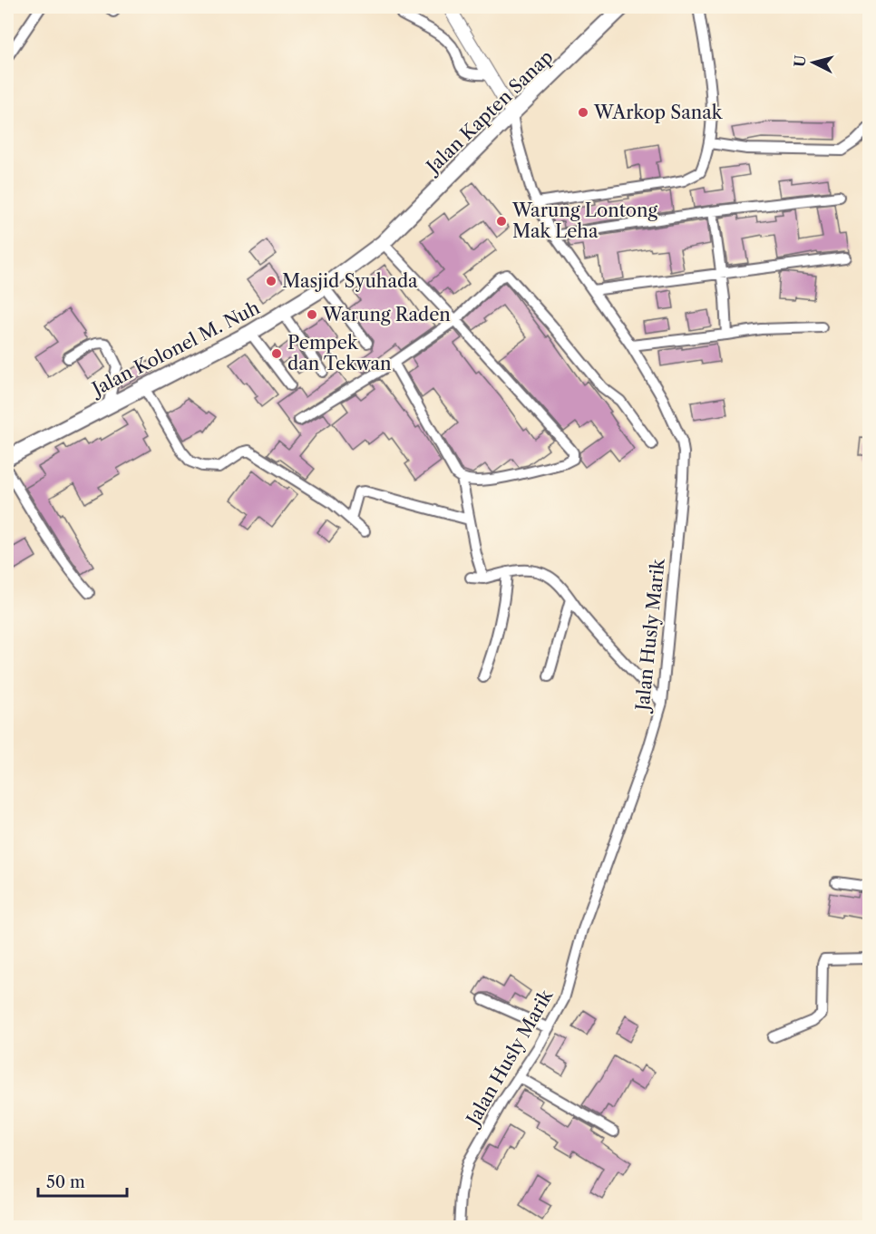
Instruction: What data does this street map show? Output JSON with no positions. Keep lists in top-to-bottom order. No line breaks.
{"streets":{"main road":["Jalan Kapten Sanap","Jalan Kolonel M. Nuh"],"street":["Jalan Husly Marik"]},"crossings":[["Jalan Kapten Sanap","Jalan Kolonel M. Nuh"],["Jalan Kapten Sanap","Jalan Husly Marik"]],"places":["WArkop Sanak","Warung Lontong Mak Leha","Masjid Syuhada","Warung Raden","Pempek dan Tekwan"],"scale_bar":"50 m","north":"left"}
